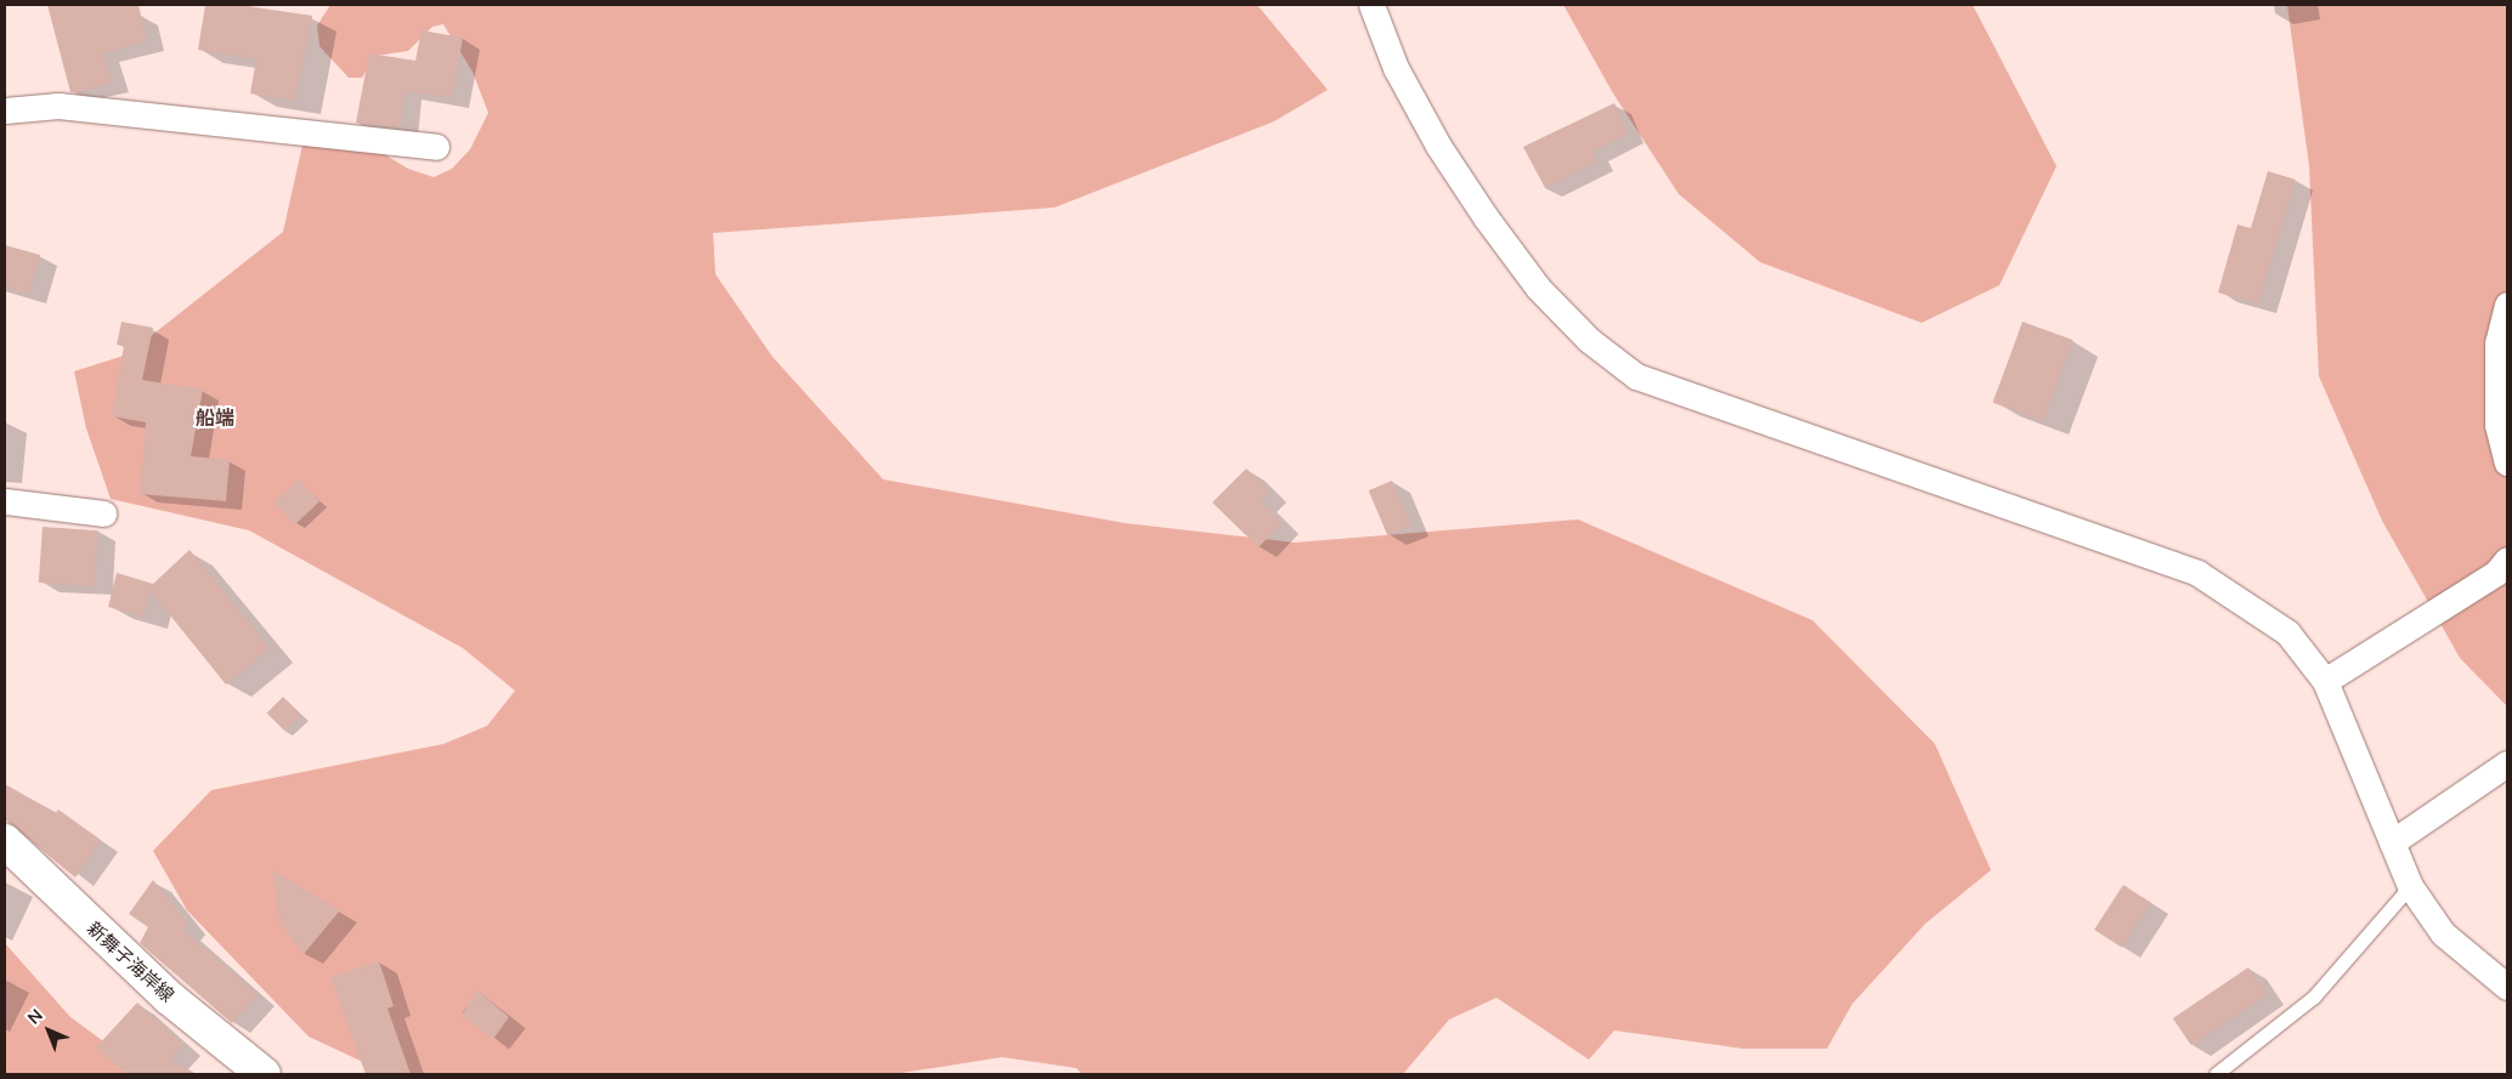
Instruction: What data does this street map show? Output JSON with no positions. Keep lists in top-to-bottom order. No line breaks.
{"streets":{"main road":["新舞子海岸線"]},"districts":["船端"],"north":"top left"}
